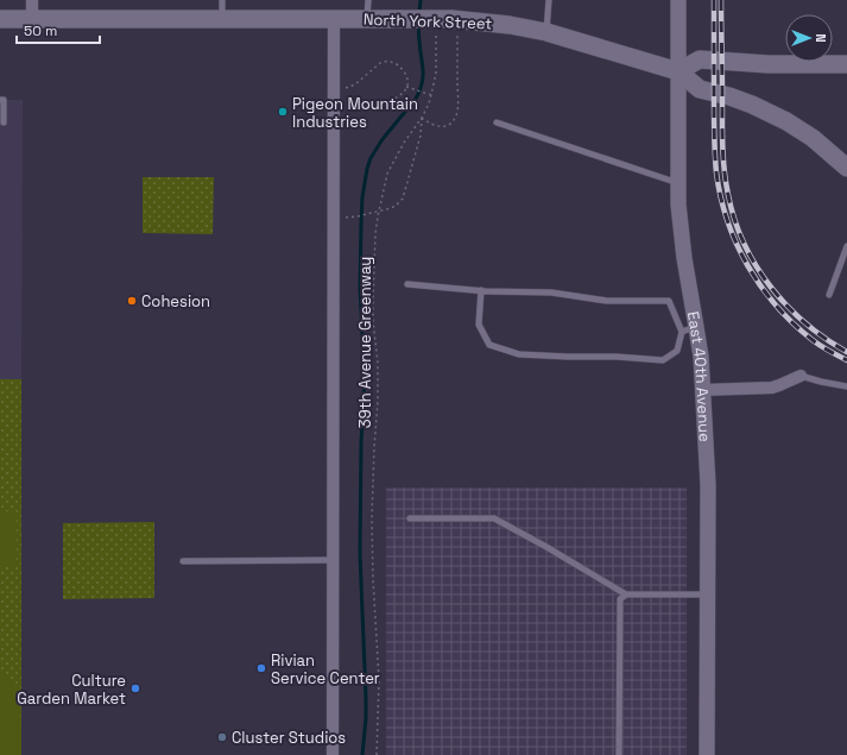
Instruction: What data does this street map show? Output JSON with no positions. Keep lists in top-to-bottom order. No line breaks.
{"streets":{"main road":["North York Street"],"street":["East 40th Avenue"],"path":["39th Avenue Greenway"]},"crossings":[["North York Street","East 40th Avenue"]],"places":["Pigeon Mountain Industries","Cohesion","Rivian Service Center","Culture Garden Market","Cluster Studios"],"scale_bar":"50 m","north":"right"}
